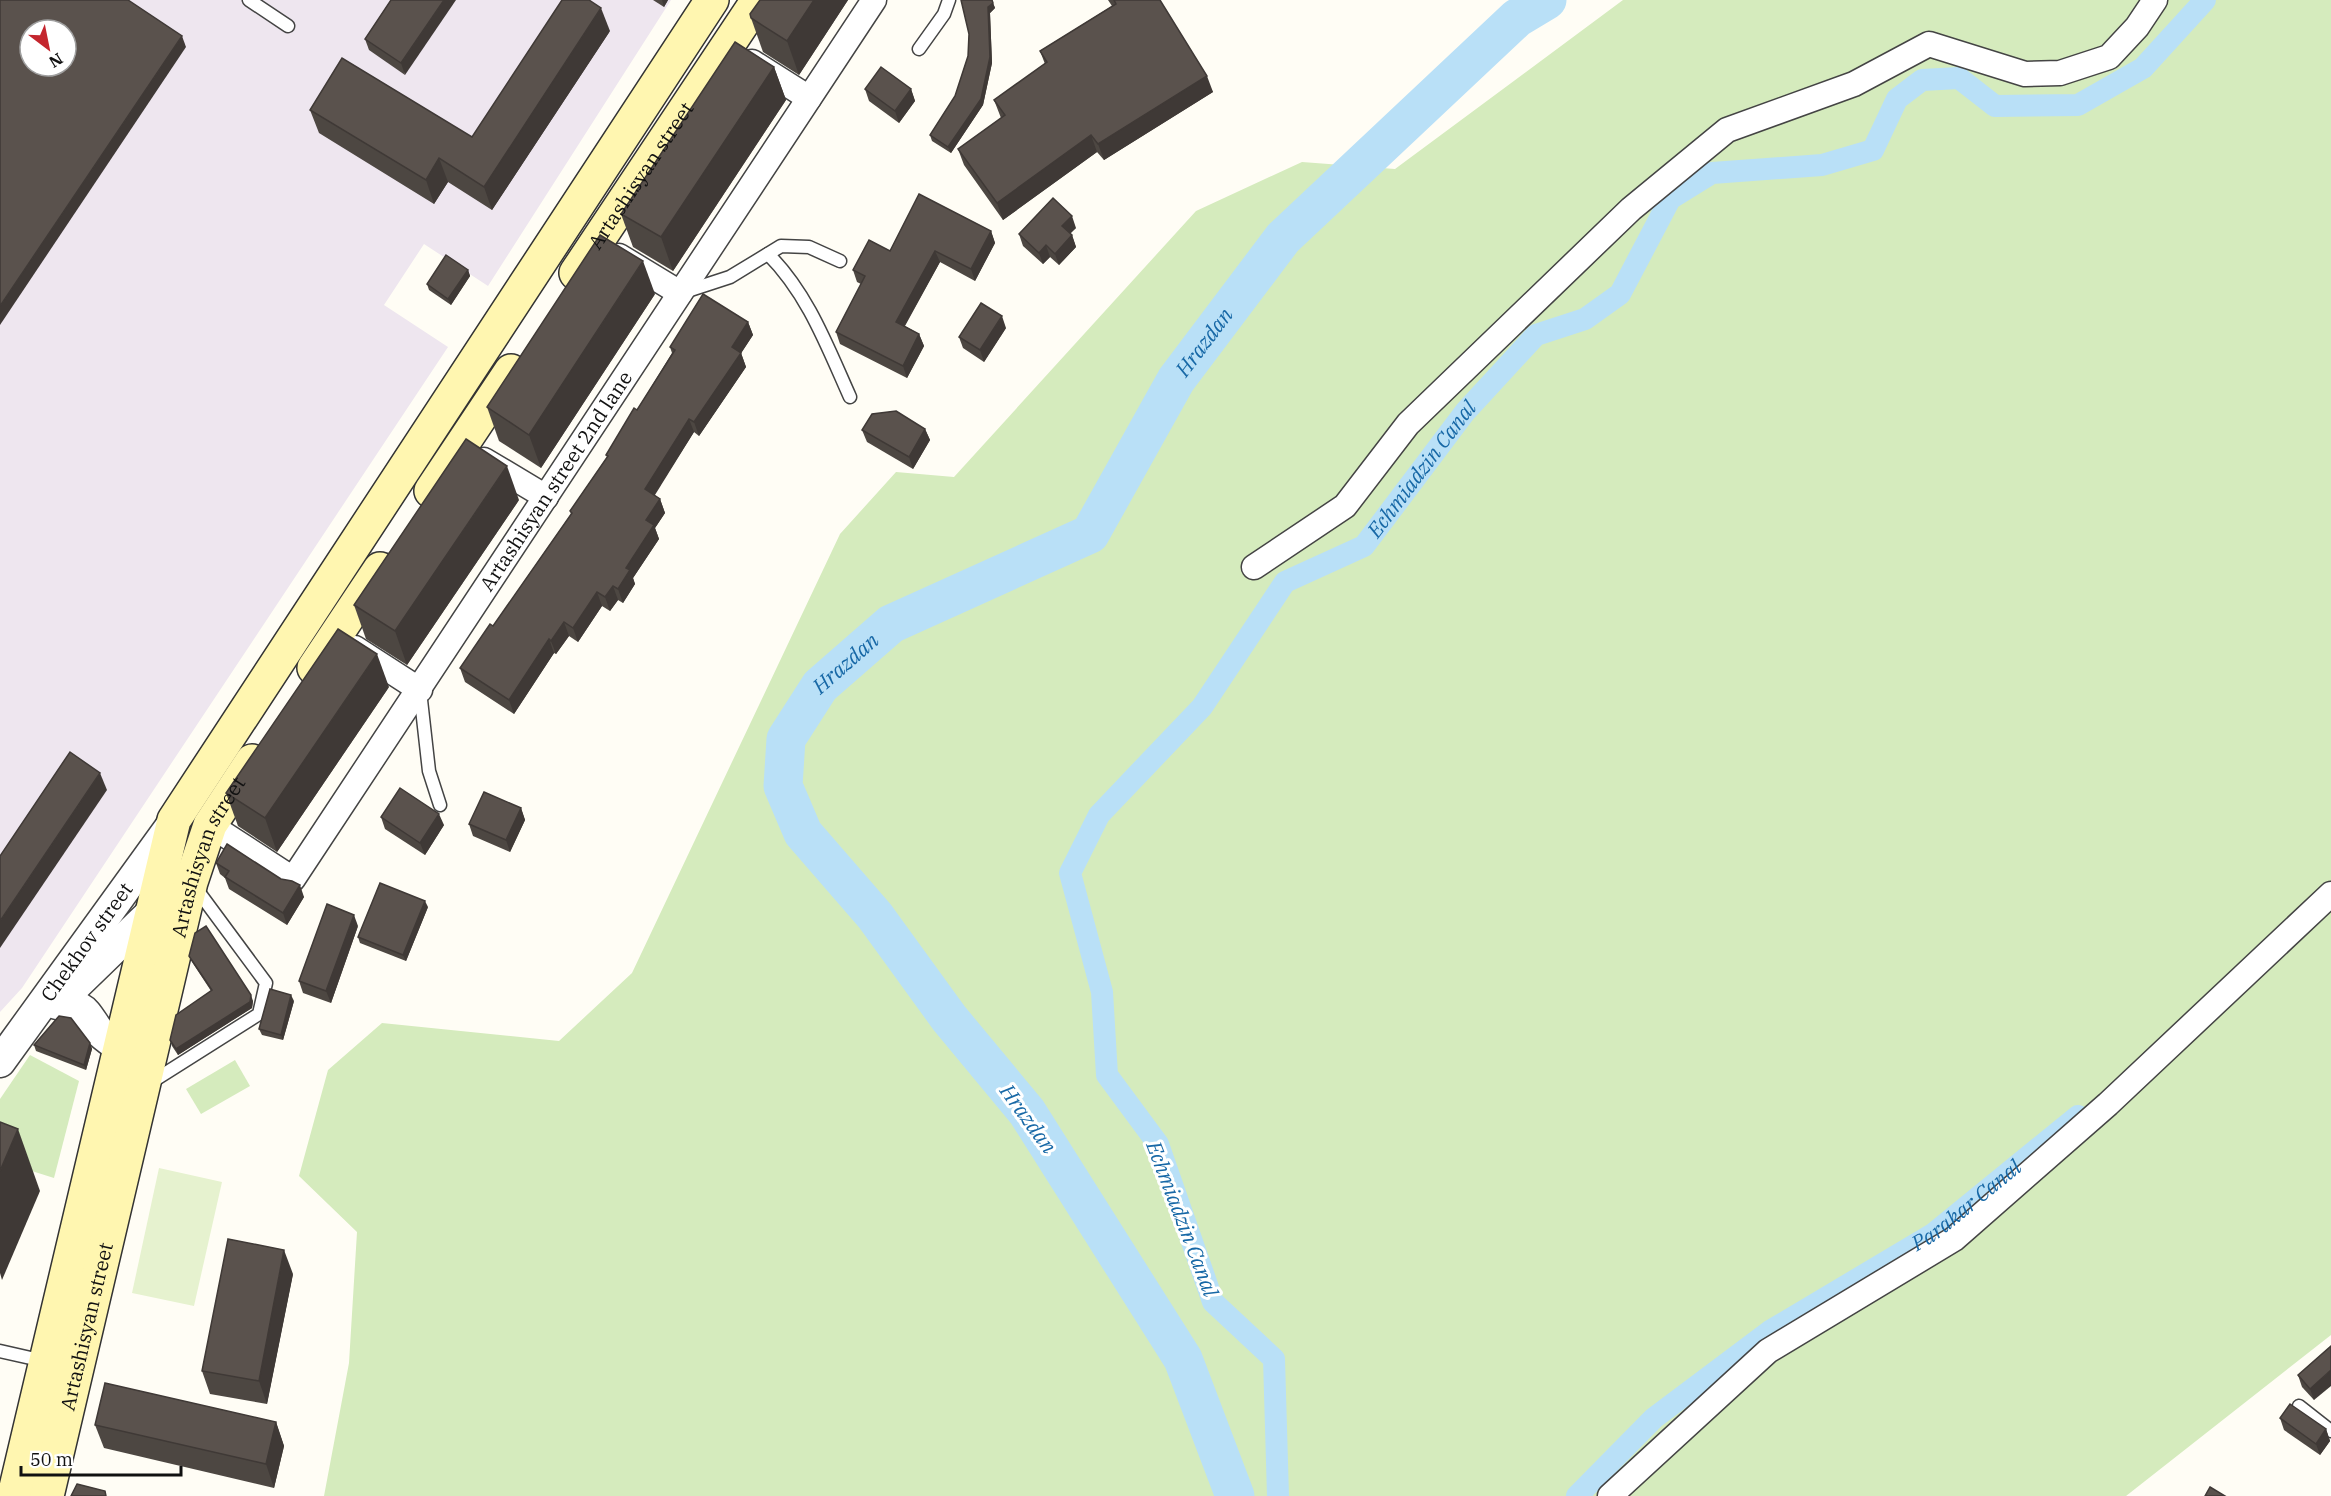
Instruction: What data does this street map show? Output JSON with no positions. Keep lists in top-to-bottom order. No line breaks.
{"streets":{"main road":["Artashisyan street"],"street":["Artashisyan street 2nd lane","Chekhov street"]},"crossings":[["Artashisyan street","Artashisyan street 2nd lane"],["Artashisyan street","Chekhov street"]],"water":["Hrazdan","Echmiadzin Canal","Parakar Canal"],"scale_bar":"50 m","north":"bottom right"}
